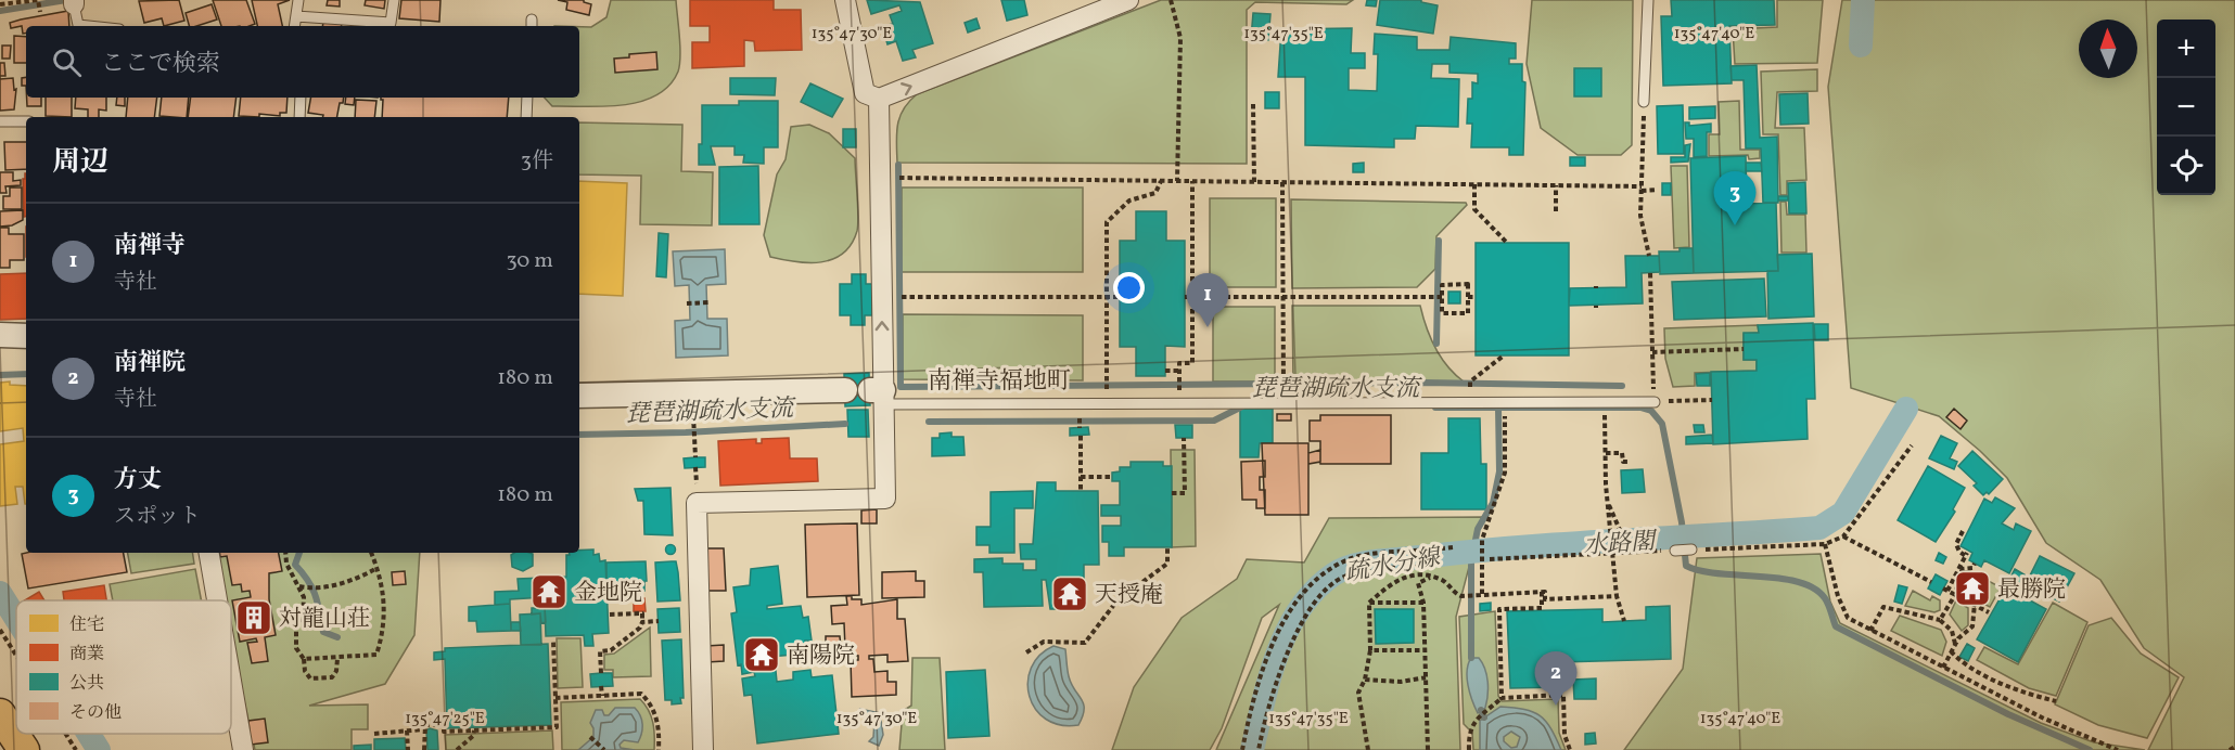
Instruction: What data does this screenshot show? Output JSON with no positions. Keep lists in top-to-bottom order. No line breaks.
{"districts":["南禅寺福地町"],"water":["琵琶湖疏水支流","水路閣","疏水分線"],"places":{"temple":["最勝院","金地院","天授庵","南陽院"],"building":["対龍山荘"]},"legend":["住宅","商業","公共","その他"],"north":"top","page":{"map_buttons":["+","−"],"search":"ここで検索","heading":["周辺","3件"],"pins":["3","1","2"],"list":[{"mark":"1","name":"南禅寺","note":"寺社","value":"30 m"},{"mark":"2","name":"南禅院","note":"寺社","value":"180 m"},{"mark":"3","name":"方丈","note":"スポット","value":"180 m"}]},"coordinates":["135°47'30\"E","135°47'35\"E","135°47'40\"E","135°47'25\"E"]}
